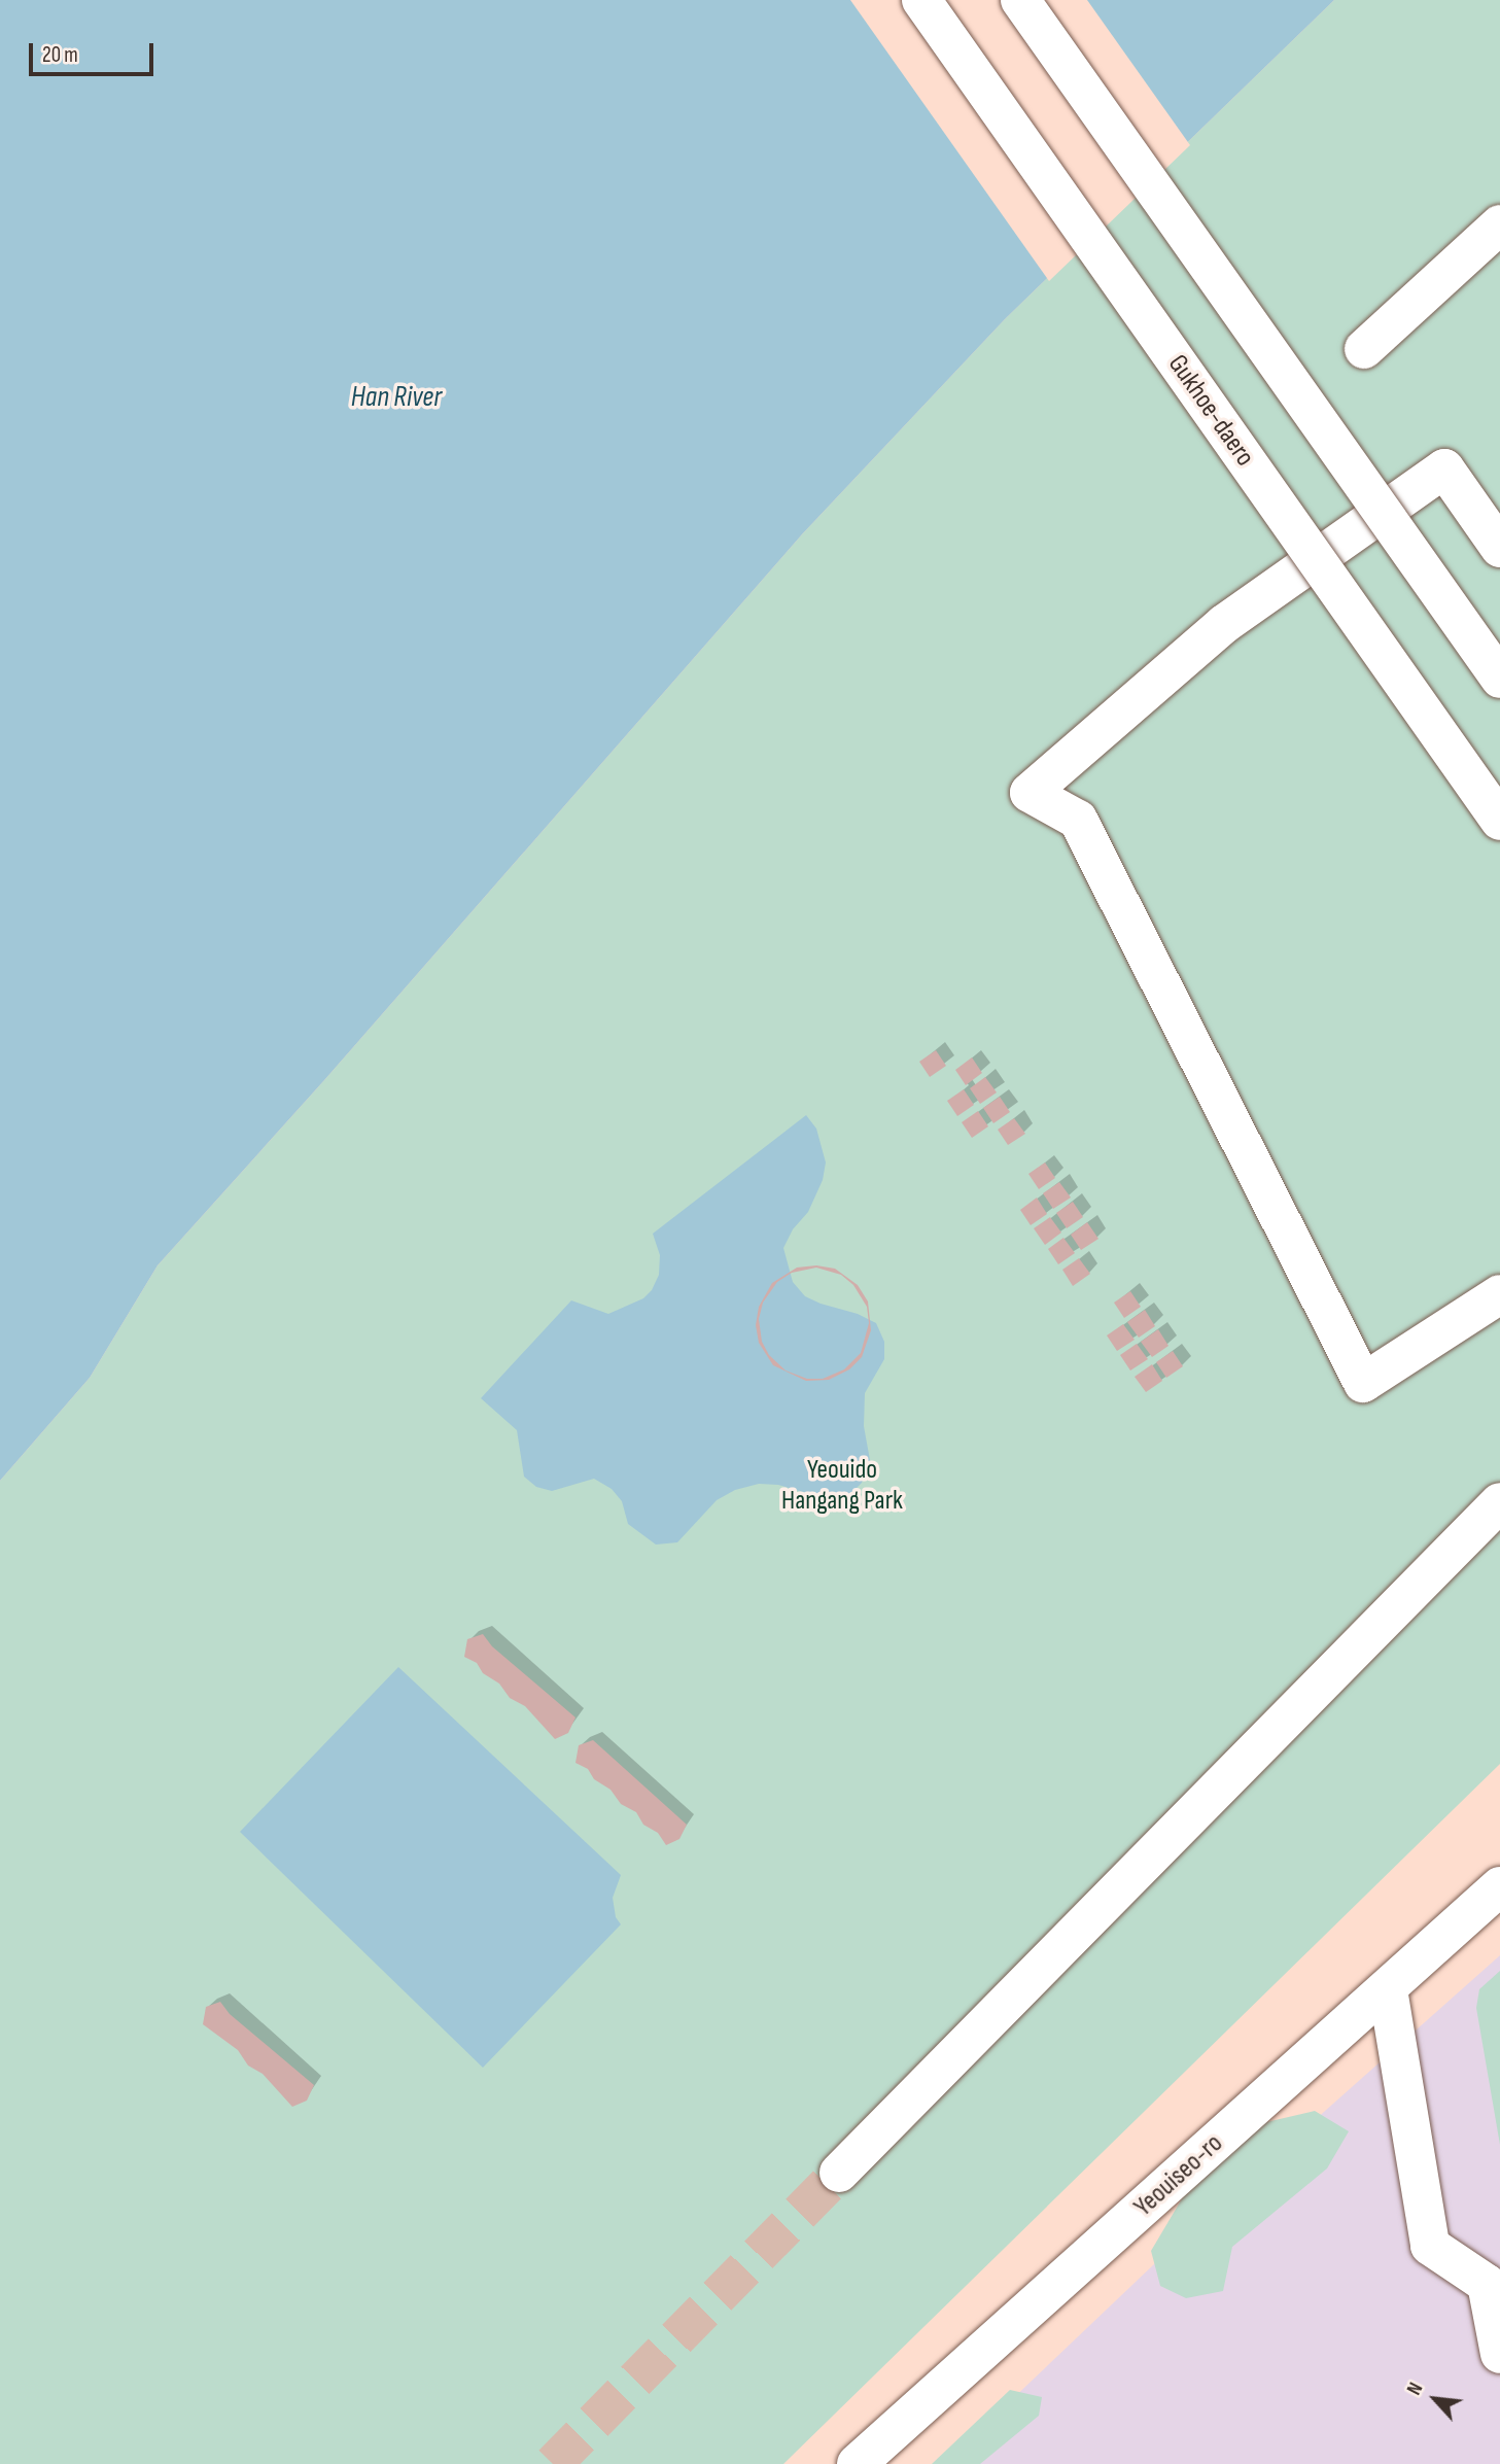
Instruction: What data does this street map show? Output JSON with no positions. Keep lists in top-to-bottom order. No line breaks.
{"streets":{"main road":["Gukhoe-daero","Yeouiseo-ro"]},"water":["Han River"],"parks":["Yeouido Hangang Park"],"scale_bar":"20 m","north":"top left"}
